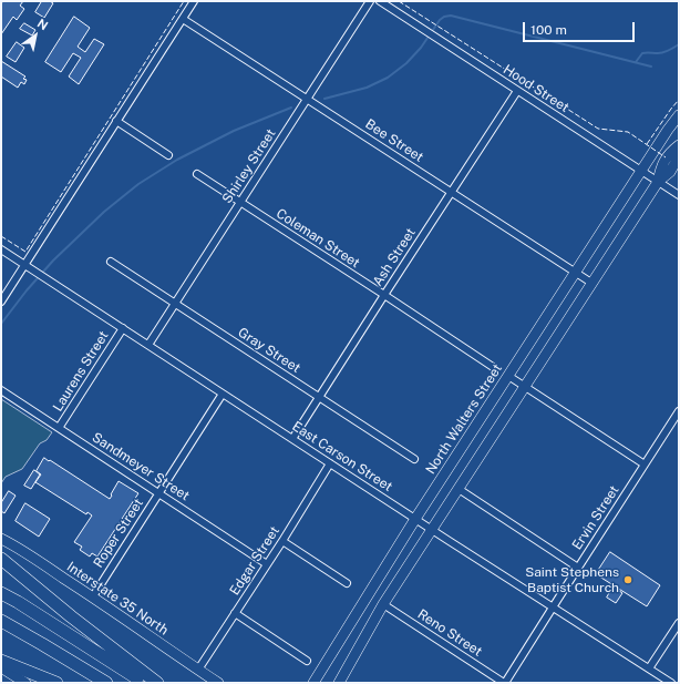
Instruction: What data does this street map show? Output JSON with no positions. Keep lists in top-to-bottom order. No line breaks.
{"streets":{"main road":["North Walters Street","Interstate 35 North"],"street":["Hood Street","Bee Street","Shirley Street","Coleman Street","Ash Street","Gray Street","Laurens Street","East Carson Street","Sandmeyer Street","Ervin Street","Roper Street","Edgar Street","Reno Street"]},"crossings":[["Hood Street","Ash Street"],["Hood Street","North Walters Street"],["Bee Street","Shirley Street"],["Bee Street","Ash Street"],["Bee Street","North Walters Street"],["Shirley Street","Coleman Street"],["Shirley Street","Gray Street"],["Shirley Street","East Carson Street"],["Coleman Street","Ash Street"],["Ash Street","Gray Street"],["Ash Street","East Carson Street"],["Laurens Street","East Carson Street"],["Laurens Street","Sandmeyer Street"],["North Walters Street","East Carson Street"],["East Carson Street","Ervin Street"],["East Carson Street","Roper Street"],["East Carson Street","Edgar Street"],["Sandmeyer Street","Roper Street"],["Sandmeyer Street","Edgar Street"],["Ervin Street","Reno Street"],["Roper Street","Interstate 35 North"],["Edgar Street","Interstate 35 North"]],"places":["Saint Stephens Baptist Church"],"scale_bar":"100 m","north":"top right"}
